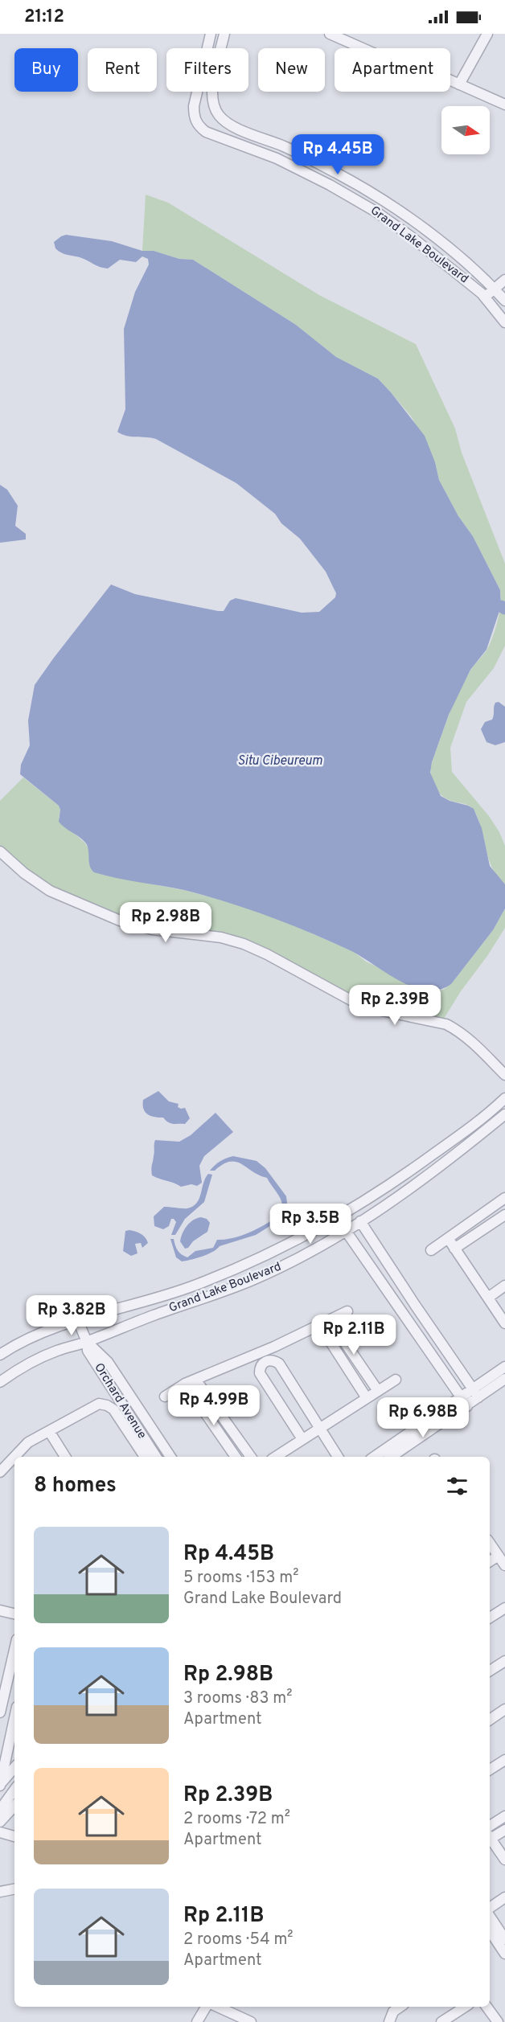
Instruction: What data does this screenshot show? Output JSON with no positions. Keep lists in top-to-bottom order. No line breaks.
{"streets":{"street":["Grand Lake Boulevard","Orchard Avenue"]},"crossings":[["Grand Lake Boulevard","Orchard Avenue"]],"water":["Situ Cibeureum"],"north":"right","page":{"status":"21:12","chip":["Buy","Rent","Filters","New","Apartment"],"price":["Rp 4.45B","Rp 2.98B","Rp 2.39B","Rp 3.5B","Rp 3.82B","Rp 2.11B","Rp 4.99B","Rp 6.98B"],"heading":"8 homes","list":[{"name":"Rp 4.45B","note":"5 rooms · 153 m² · Grand Lake Boulevard"},{"name":"Rp 2.98B","note":"3 rooms · 83 m² · Apartment"},{"name":"Rp 2.39B","note":"2 rooms · 72 m² · Apartment"},{"name":"Rp 2.11B","note":"2 rooms · 54 m² · Apartment"}]}}
